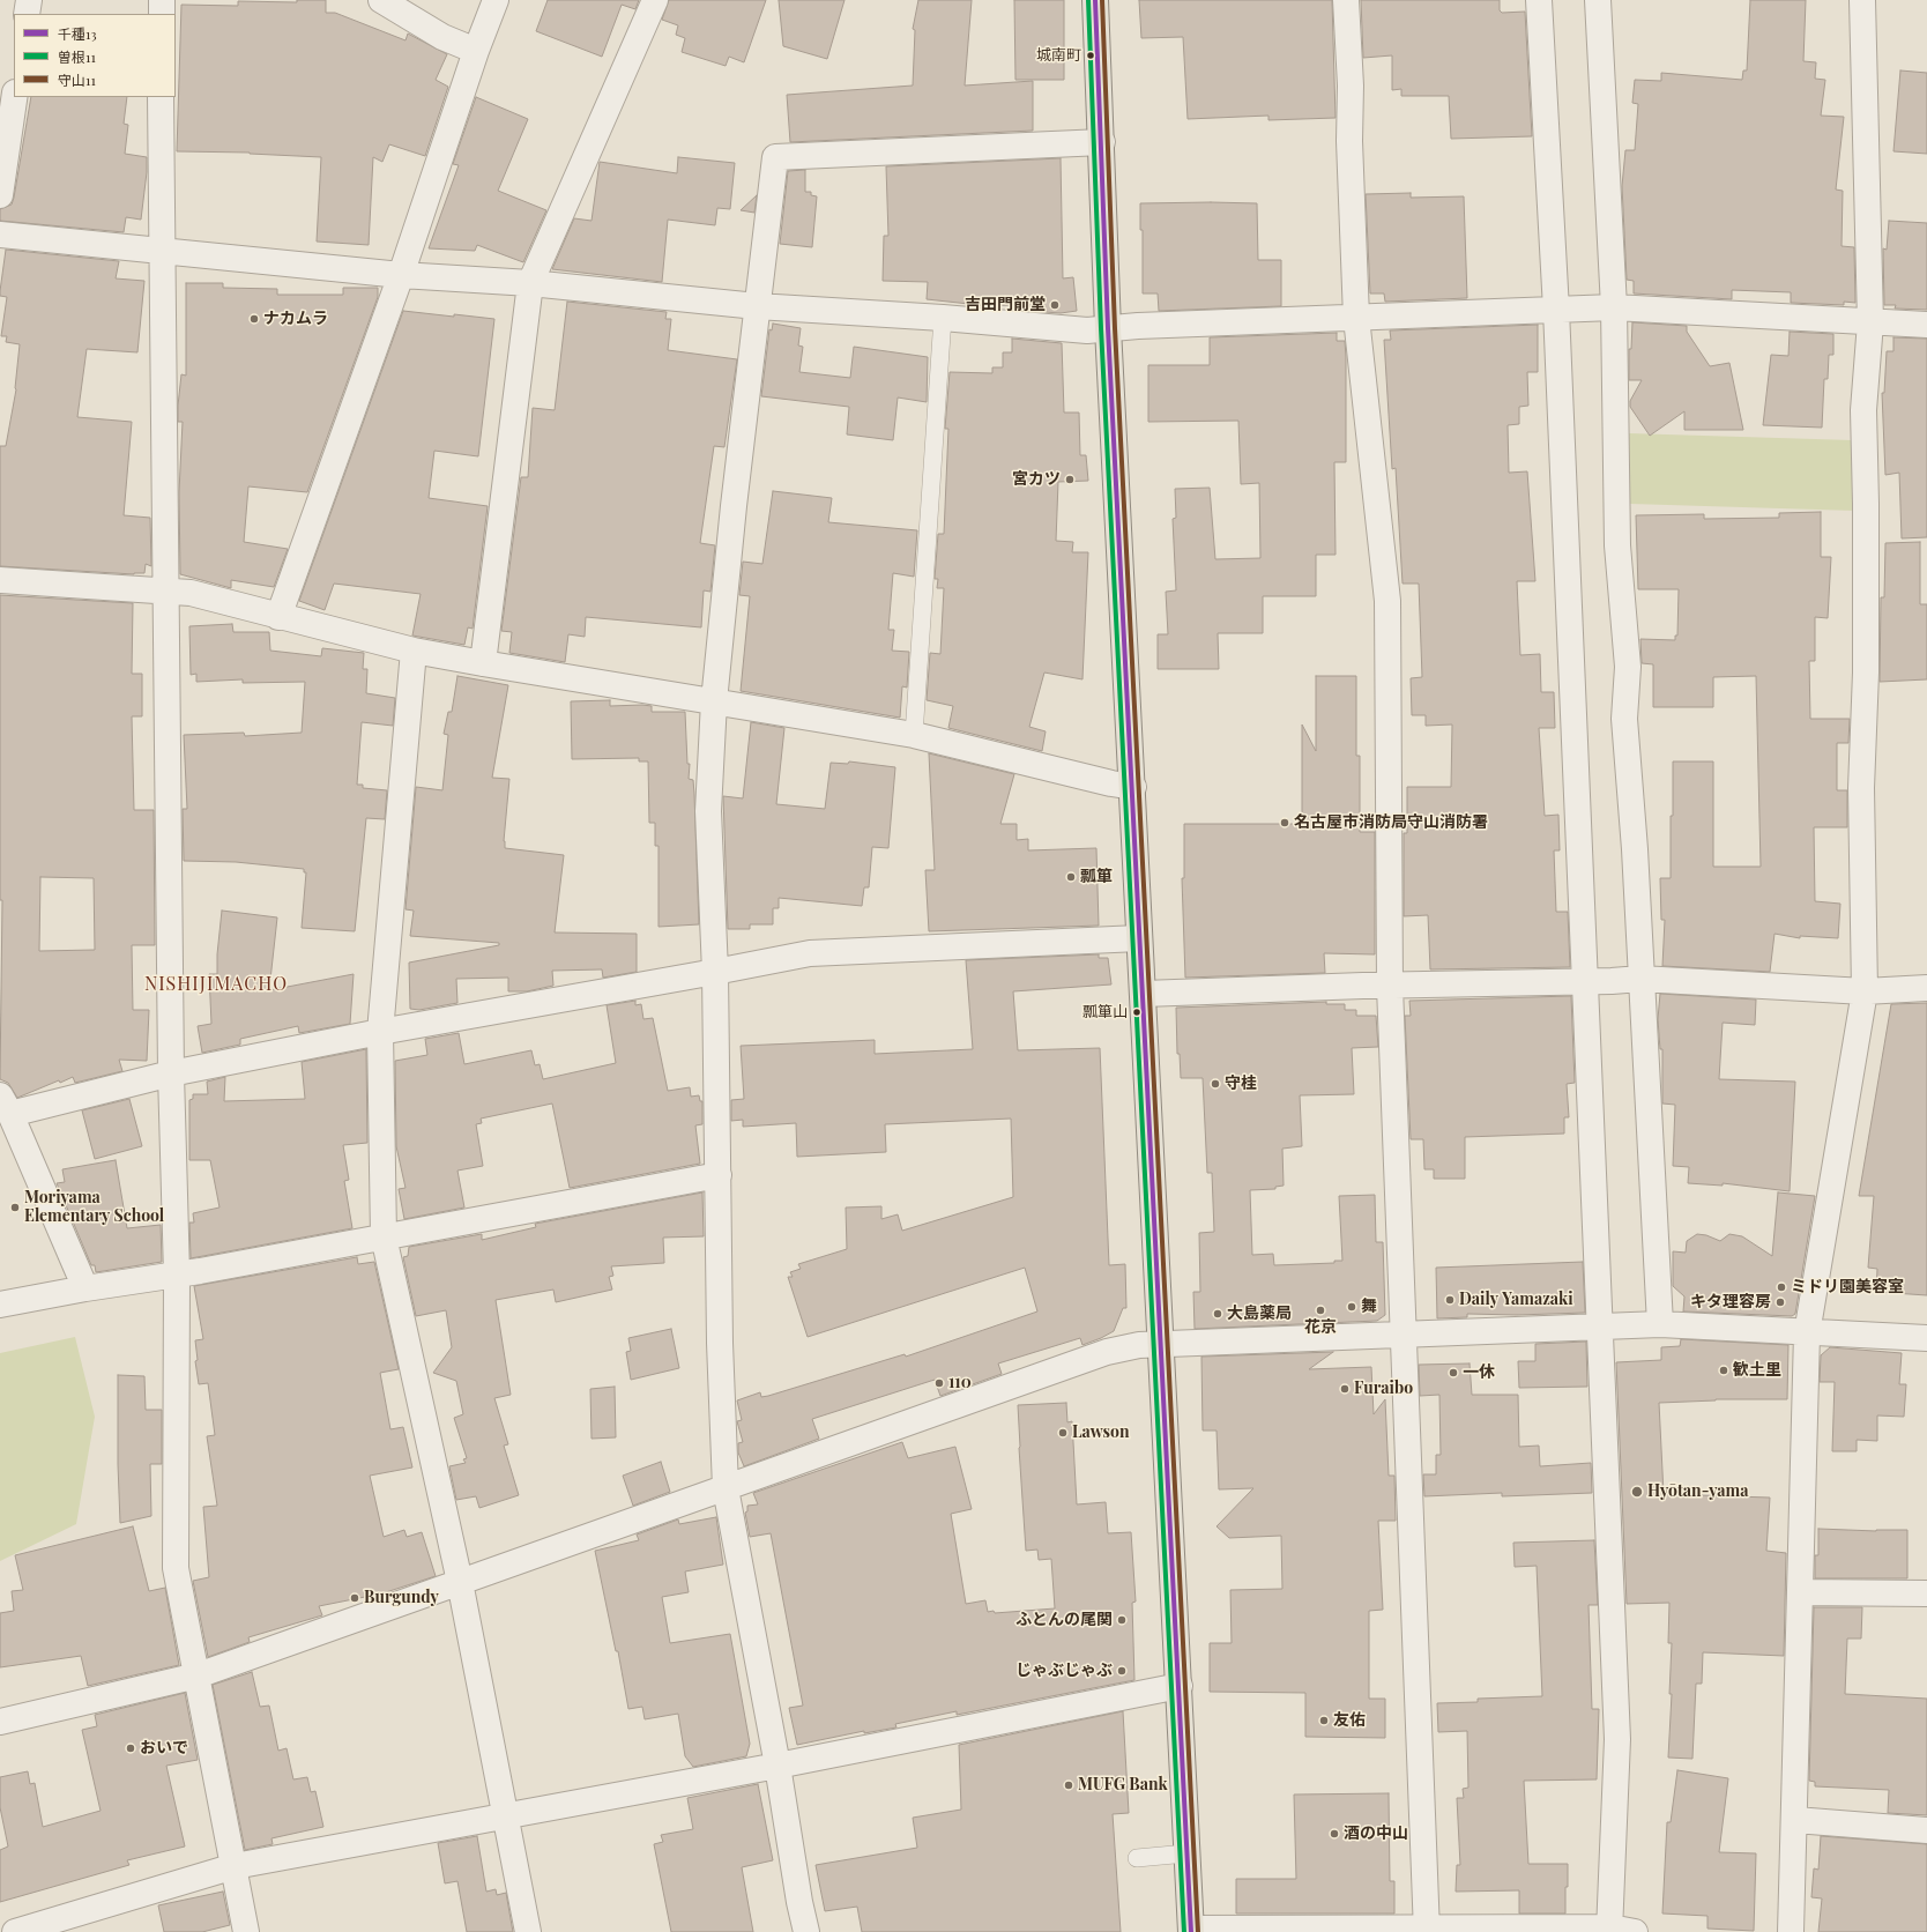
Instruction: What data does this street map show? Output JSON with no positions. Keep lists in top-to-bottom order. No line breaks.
{"districts":["NISHIJIMACHO"],"places":["城南町","吉田門前堂","ナカムラ","宮カツ","名古屋市消防局守山消防署","瓢箪","瓢箪山","守桂","Moriyama Elementary School","ミドリ園美容室","Daily Yamazaki","キタ理容房","舞","花京","大島薬局","歓土里","一休","110","Furaibo","Lawson","Hyōtan-yama","Burgundy","ふとんの尾関","じゃぶじゃぶ","友佑","おいで","MUFG Bank","酒の中山"],"lines":["transit line 千種13","transit line 曽根11","transit line 守山11"],"legend":["千種13","曽根11","守山11"]}
